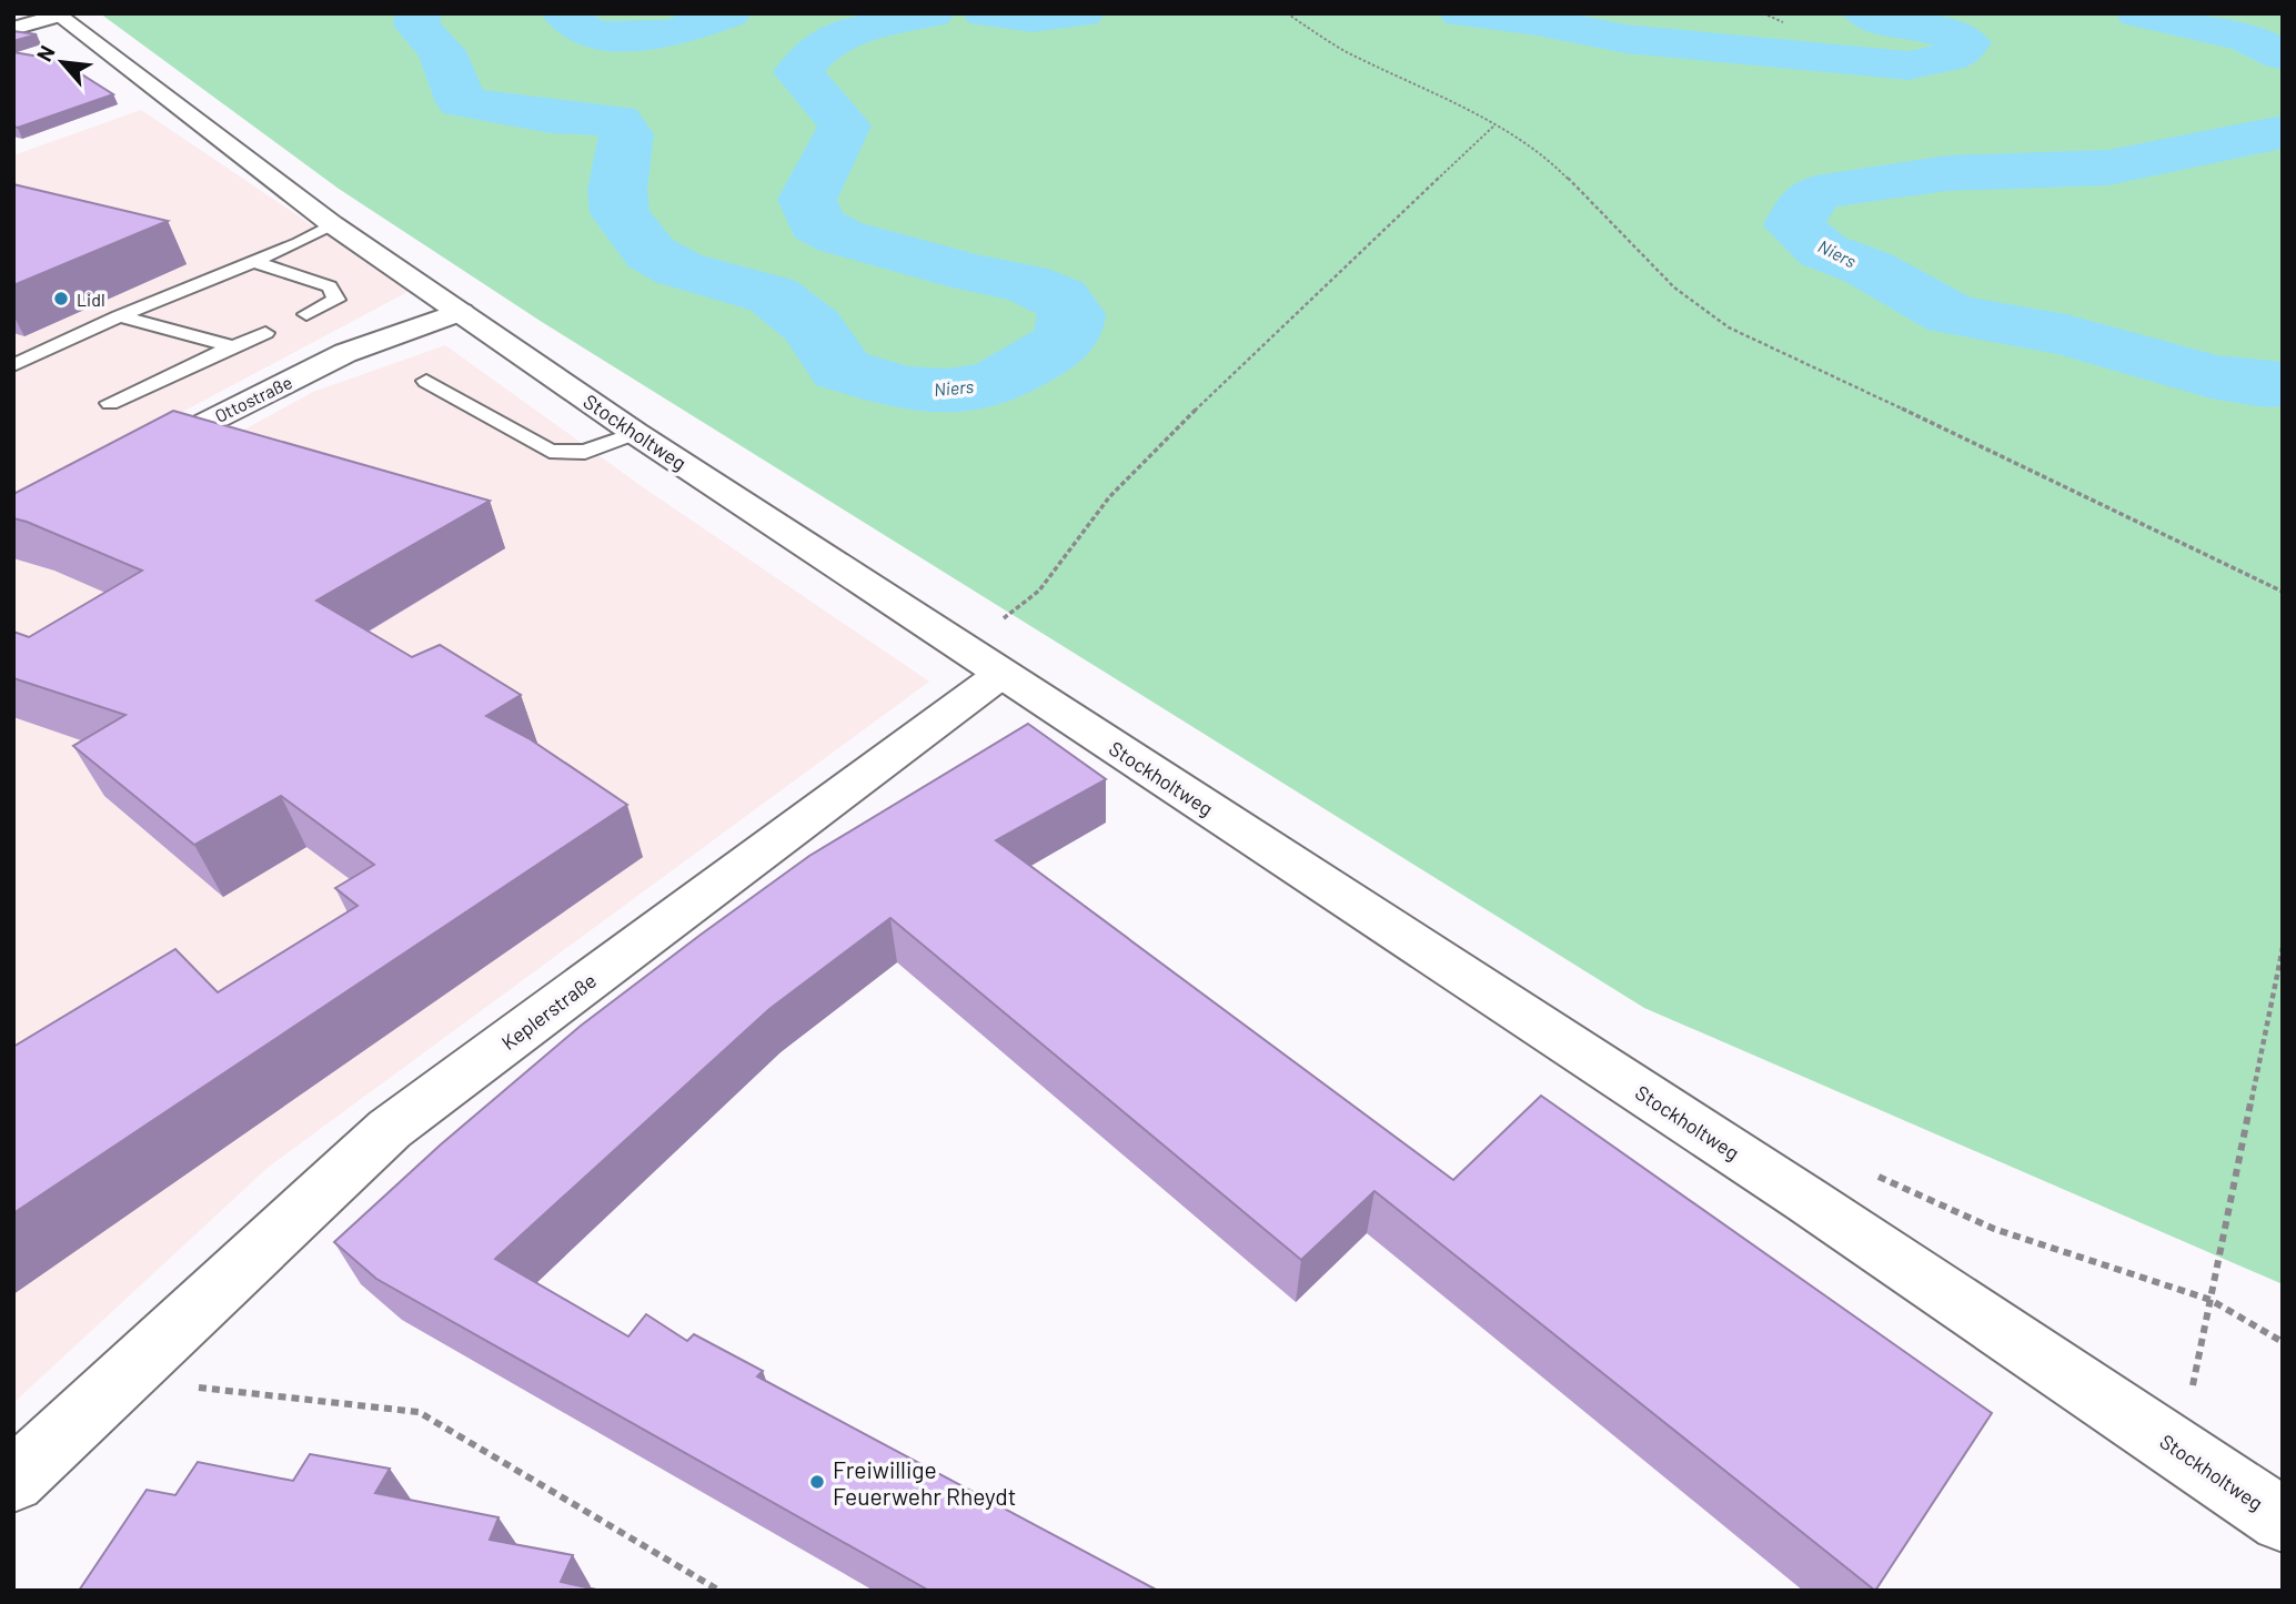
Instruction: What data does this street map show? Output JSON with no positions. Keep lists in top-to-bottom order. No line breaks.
{"streets":{"main road":["Ottostraße","Stockholtweg","Keplerstraße"]},"crossings":[["Ottostraße","Stockholtweg"],["Stockholtweg","Keplerstraße"]],"water":["Niers"],"places":["Lidl","Freiwillige Feuerwehr Rheydt"],"north":"top left"}
